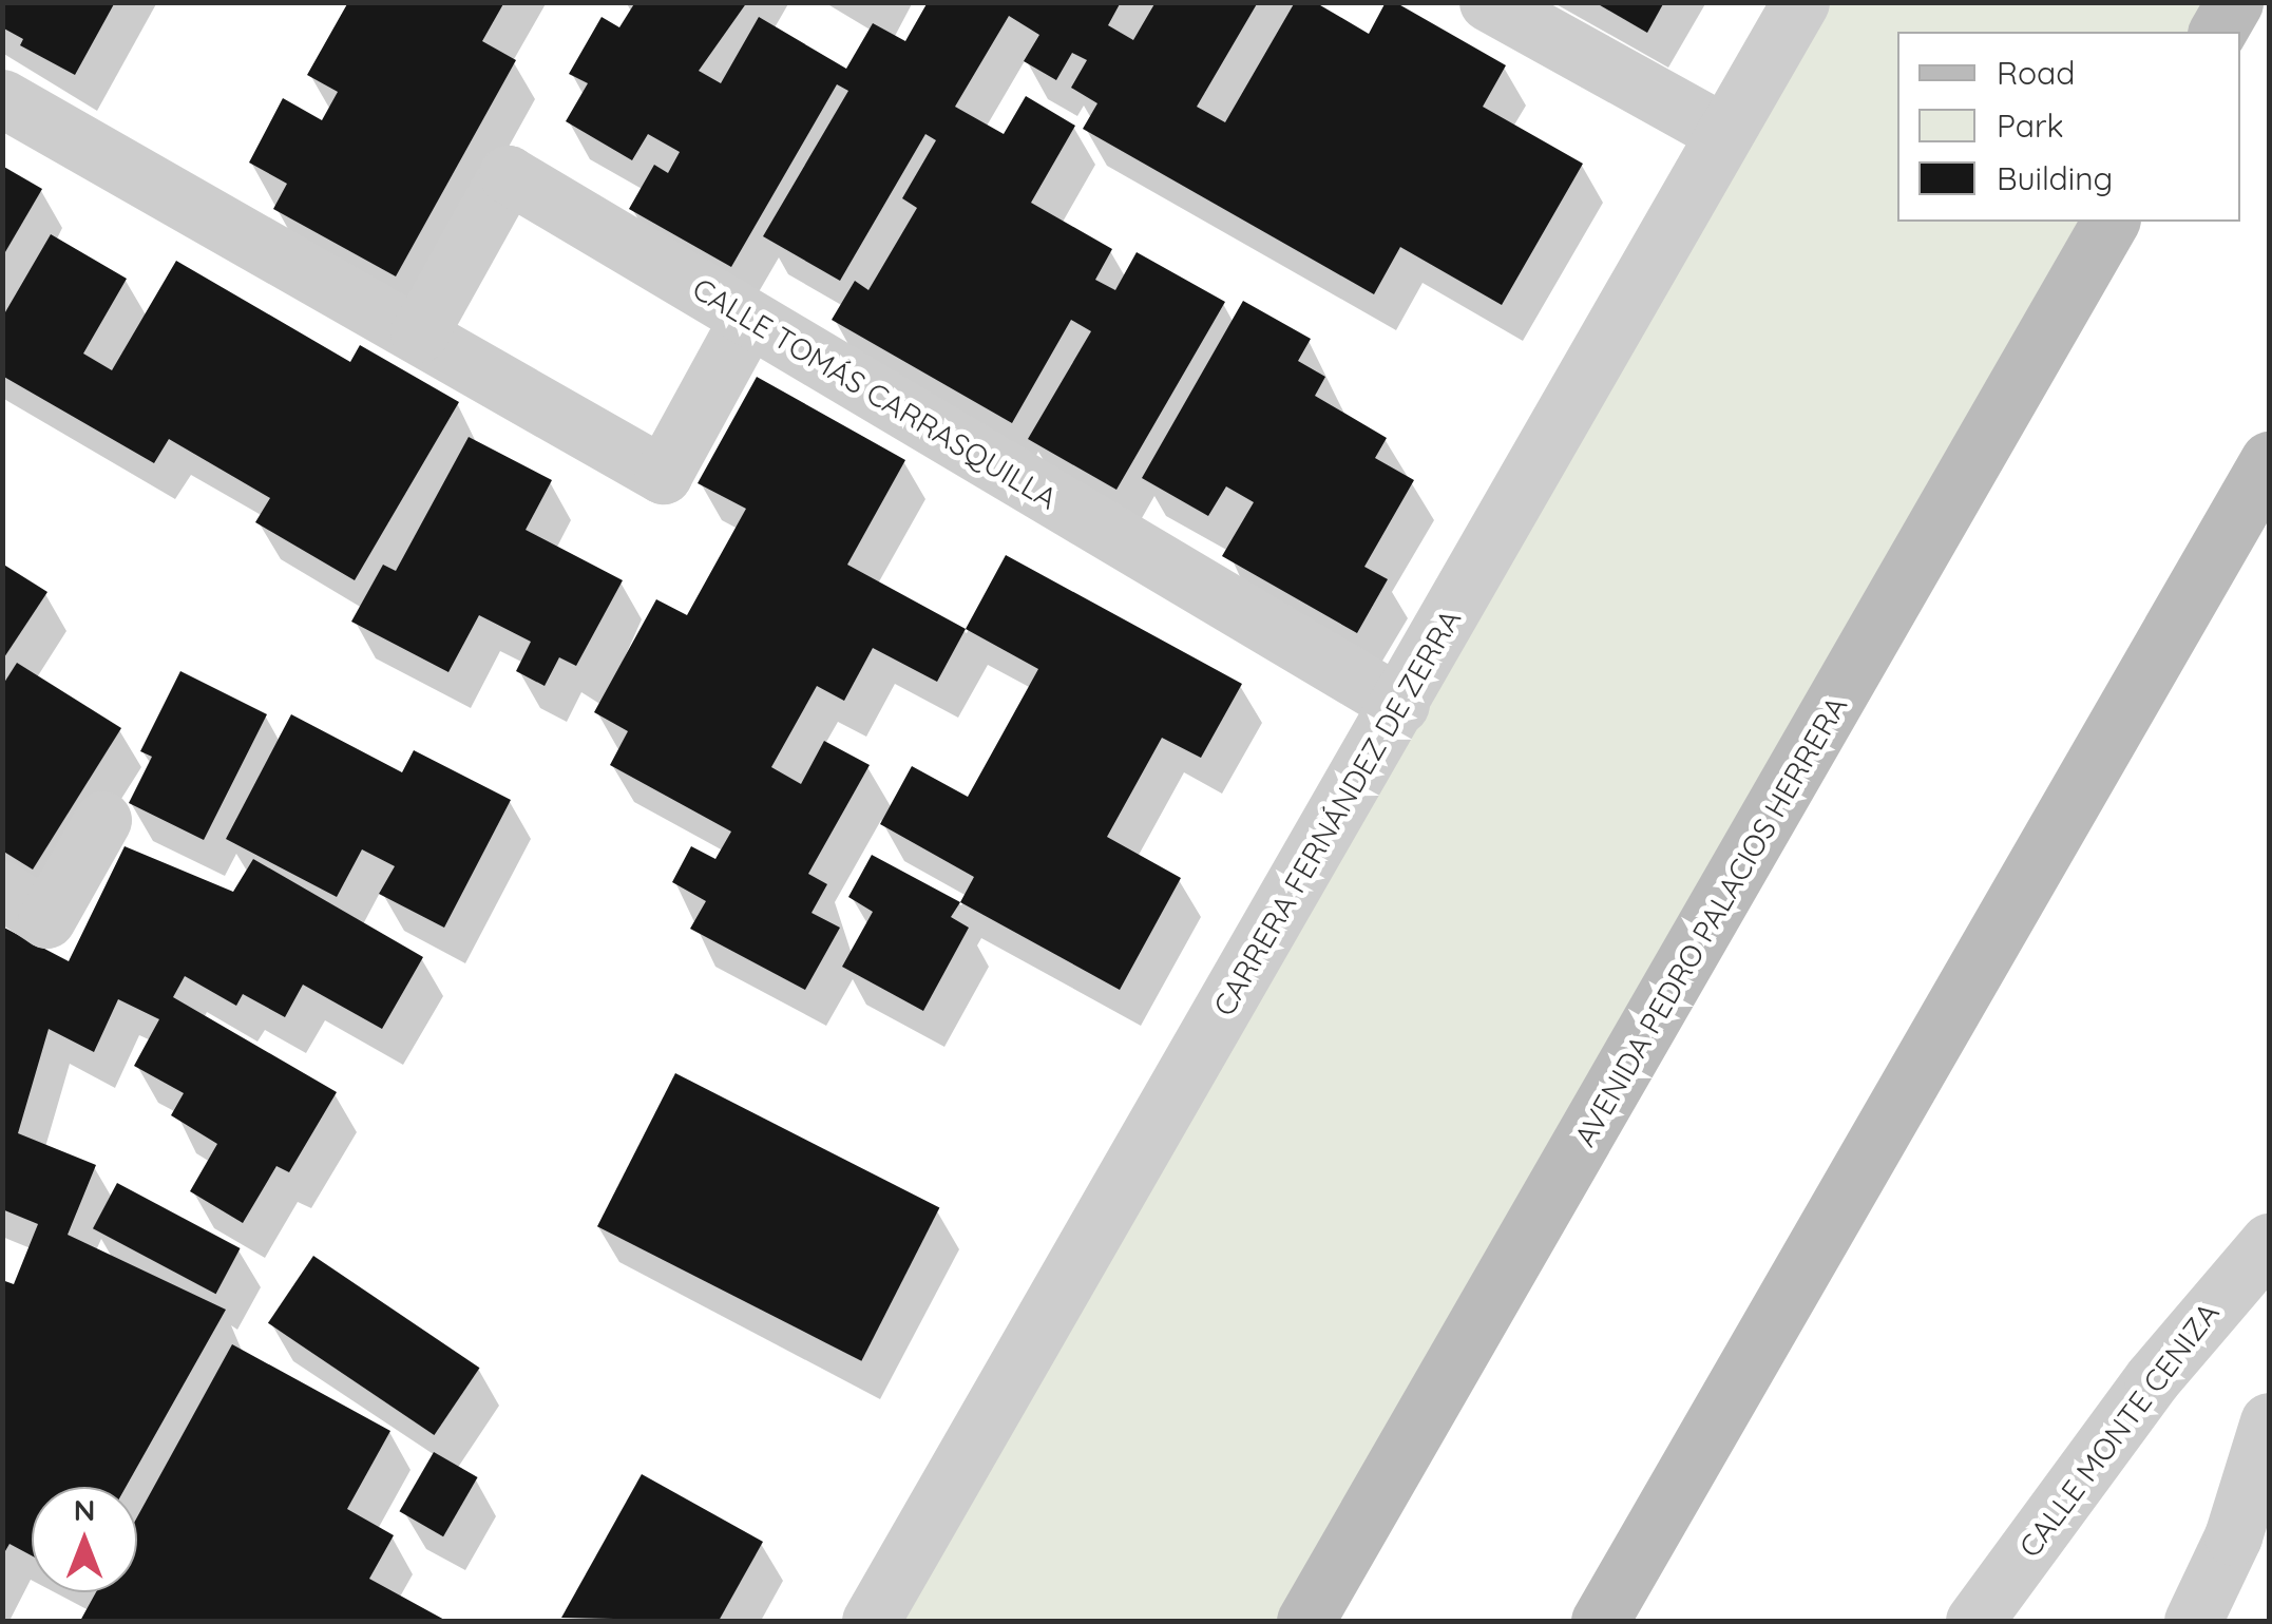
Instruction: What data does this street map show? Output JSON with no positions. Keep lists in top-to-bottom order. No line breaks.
{"streets":{"main road":["AVENIDA PEDRO PALACIOS HERRERA"],"street":["CALLE TOMÁS CARRASQUILLA","CARRERA FERNÁNDEZ DE ZERRA","CALLE MONTE CENIZA"]},"crossings":[["CALLE TOMÁS CARRASQUILLA","CARRERA FERNÁNDEZ DE ZERRA"]],"legend":["Road","Park","Building"],"north":"top"}
